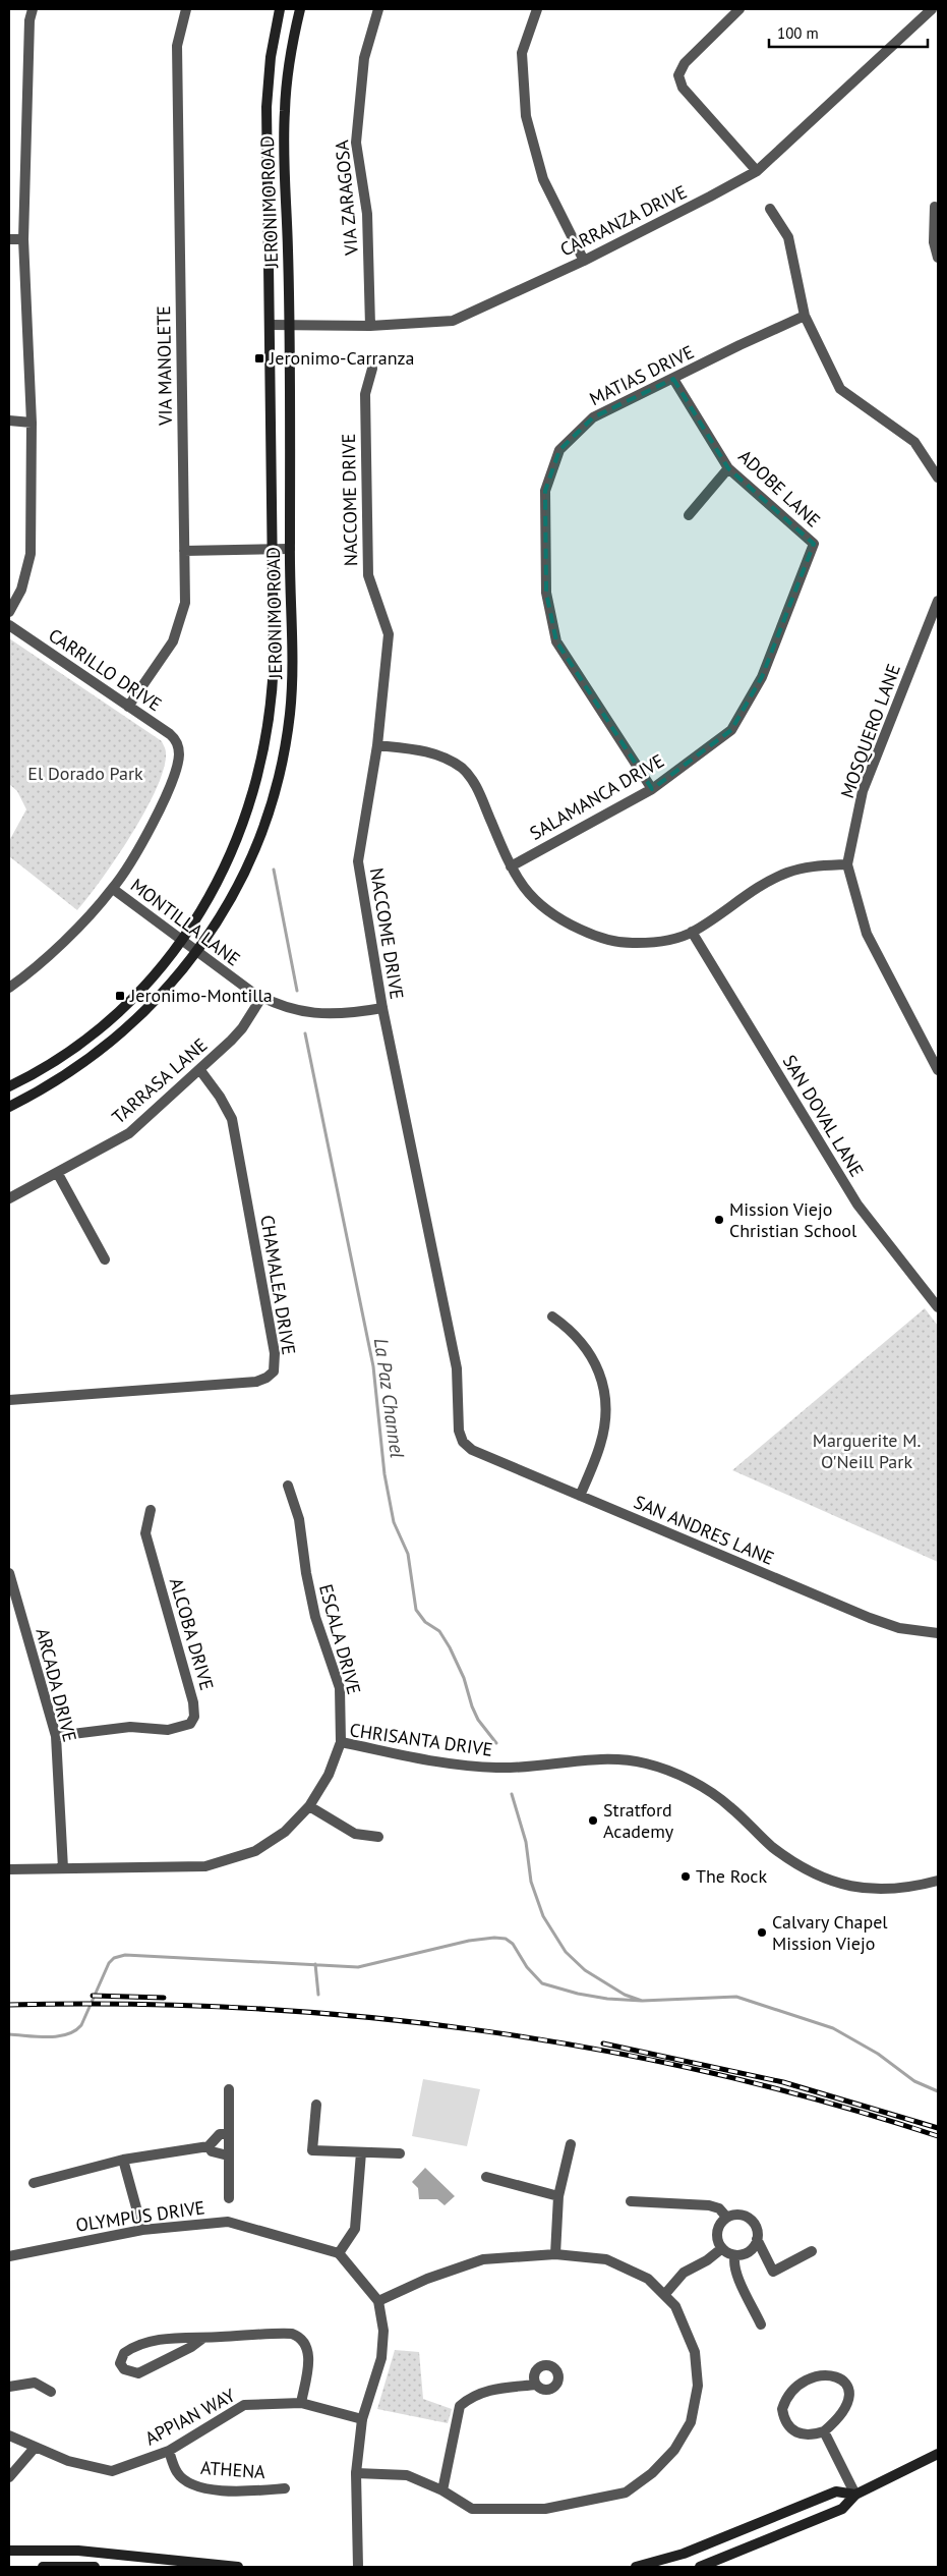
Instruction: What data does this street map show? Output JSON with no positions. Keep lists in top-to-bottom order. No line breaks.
{"streets":{"main road":["JERONIMO ROAD"],"street":["VIA ZARAGOSA","CARRANZA DRIVE","VIA MANOLETE","MATIAS DRIVE","ADOBE LANE","NACCOME DRIVE","CARRILLO DRIVE","MOSQUERO LANE","SALAMANCA DRIVE","MONTILLA LANE","TARRASA LANE","SAN DOVAL LANE","CHAMALEA DRIVE","SAN ANDRES LANE","ALCOBA DRIVE","ESCALA DRIVE","ARCADA DRIVE","CHRISANTA DRIVE","OLYMPUS DRIVE","APPIAN WAY","ATHENA"]},"crossings":[["VIA ZARAGOSA","CARRANZA DRIVE"],["JERONIMO ROAD","CARRANZA DRIVE"],["JERONIMO ROAD","MONTILLA LANE"],["VIA MANOLETE","CARRILLO DRIVE"],["MATIAS DRIVE","ADOBE LANE"],["MATIAS DRIVE","SALAMANCA DRIVE"],["ADOBE LANE","SALAMANCA DRIVE"],["NACCOME DRIVE","MONTILLA LANE"],["NACCOME DRIVE","SAN ANDRES LANE"],["CARRILLO DRIVE","MONTILLA LANE"],["MONTILLA LANE","TARRASA LANE"],["TARRASA LANE","CHAMALEA DRIVE"],["ALCOBA DRIVE","ARCADA DRIVE"],["ESCALA DRIVE","CHRISANTA DRIVE"],["ARCADA DRIVE","CHRISANTA DRIVE"],["APPIAN WAY","ATHENA"]],"water":["La Paz Channel"],"parks":["El Dorado Park","Marguerite M. O'Neill Park"],"places":{"transit":["Jeronimo-Carranza","Jeronimo-Montilla"],"other":["Mission Viejo Christian School","Stratford Academy","The Rock","Calvary Chapel Mission Viejo"]},"scale_bar":"100 m"}
